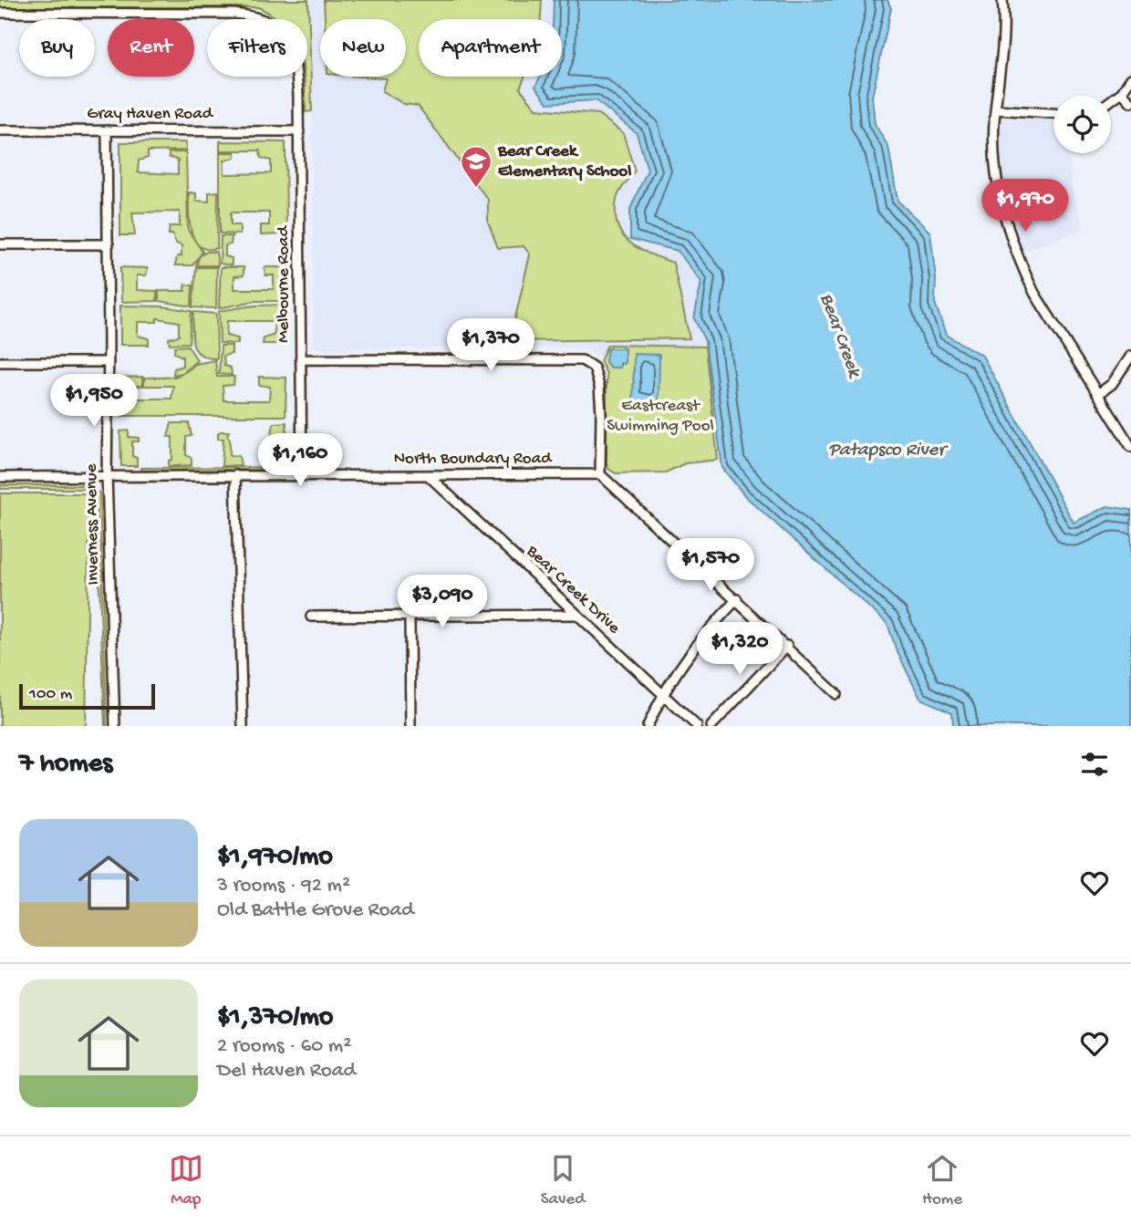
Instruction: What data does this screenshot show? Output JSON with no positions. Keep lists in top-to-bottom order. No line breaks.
{"streets":{"street":["Gray Haven Road","Melbourne Road","North Boundary Road","Inverness Avenue","Bear Creek Drive"]},"crossings":[["Gray Haven Road","Melbourne Road"],["Gray Haven Road","Inverness Avenue"],["Melbourne Road","North Boundary Road"],["North Boundary Road","Inverness Avenue"],["North Boundary Road","Bear Creek Drive"]],"water":["Bear Creek","Patapsco River"],"parks":["Eastcreast Swimming Pool"],"places":{"school or university":["Bear Creek Elementary School"]},"scale_bar":"100 m","page":{"chip":["Buy","Rent","Filters","New","Apartment"],"price":["$1,970","$1,370","$1,950","$1,160","$1,570","$3,090","$1,320"],"scale":"100 m","heading":"7 homes","list":[{"name":"$1,970/mo","note":"3 rooms · 92 m² · Old Battle Grove Road"},{"name":"$1,370/mo","note":"2 rooms · 60 m² · Del Haven Road"}],"tabs":["Map","Saved","Home"]}}
